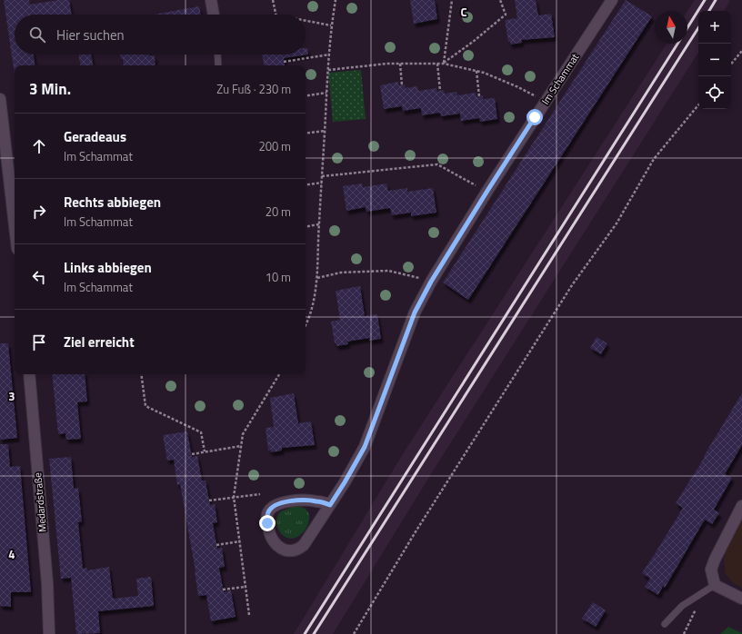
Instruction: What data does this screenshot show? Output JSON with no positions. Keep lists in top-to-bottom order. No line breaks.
{"streets":{"street":["Im Schammat","Medardstraße"]},"north":"top","page":{"map_buttons":["+","−"],"search":"Hier suchen","heading":["3 Min.","Zu Fuß · 230 m"],"list":[["Geradeaus","Im Schammat","200 m"],["Rechts abbiegen","Im Schammat","20 m"],["Links abbiegen","Im Schammat","10 m"],"Ziel erreicht"]},"grid":{"columns":["C"],"rows":["3","4"]}}
